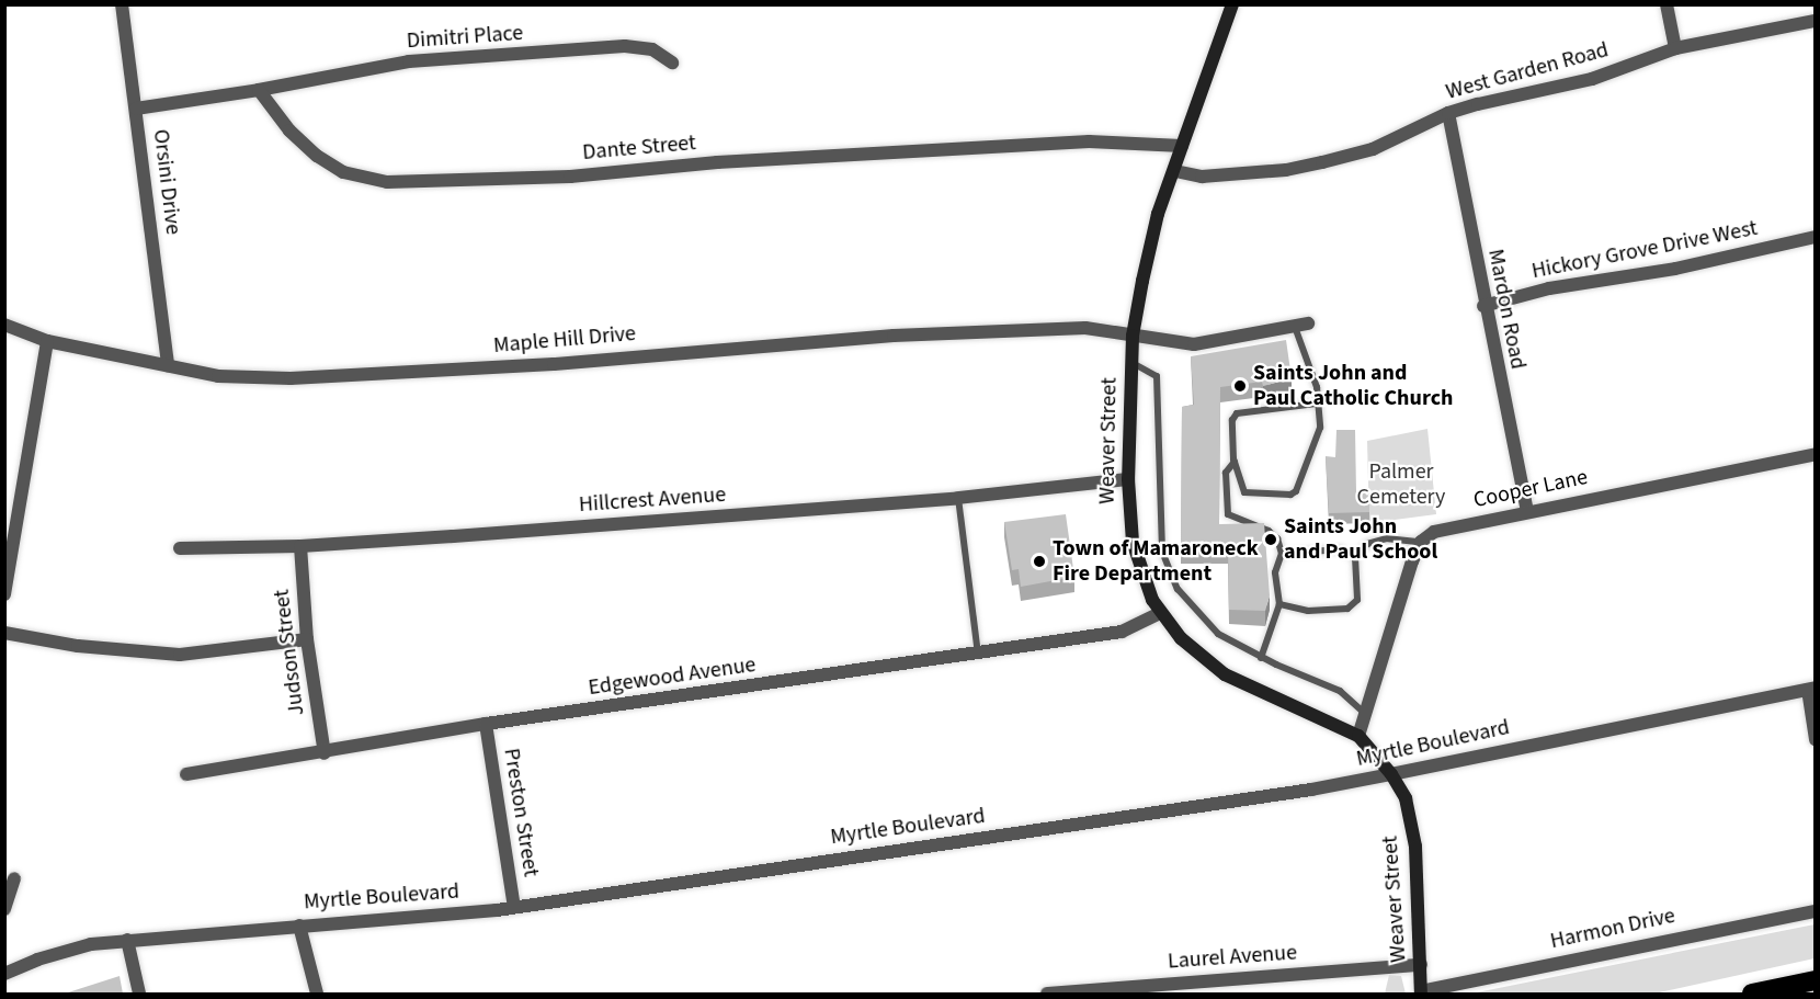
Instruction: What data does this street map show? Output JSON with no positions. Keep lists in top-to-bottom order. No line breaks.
{"streets":{"main road":["Weaver Street"],"street":["Dimitri Place","West Garden Road","Dante Street","Orsini Drive","Hickory Grove Drive West","Mardon Road","Maple Hill Drive","Cooper Lane","Hillcrest Avenue","Judson Street","Edgewood Avenue","Myrtle Boulevard","Preston Street","Harmon Drive","Laurel Avenue"]},"crossings":[["Dimitri Place","Dante Street"],["West Garden Road","Mardon Road"],["West Garden Road","Weaver Street"],["Dante Street","Weaver Street"],["Orsini Drive","Maple Hill Drive"],["Hickory Grove Drive West","Mardon Road"],["Mardon Road","Cooper Lane"],["Maple Hill Drive","Weaver Street"],["Weaver Street","Hillcrest Avenue"],["Weaver Street","Edgewood Avenue"],["Weaver Street","Myrtle Boulevard"],["Weaver Street","Harmon Drive"],["Weaver Street","Laurel Avenue"],["Hillcrest Avenue","Judson Street"],["Judson Street","Edgewood Avenue"],["Edgewood Avenue","Preston Street"],["Myrtle Boulevard","Preston Street"]],"parks":["Palmer Cemetery"],"places":["Saints John and Paul Catholic Church","Saints John and Paul School","Town of Mamaroneck Fire Department"]}
